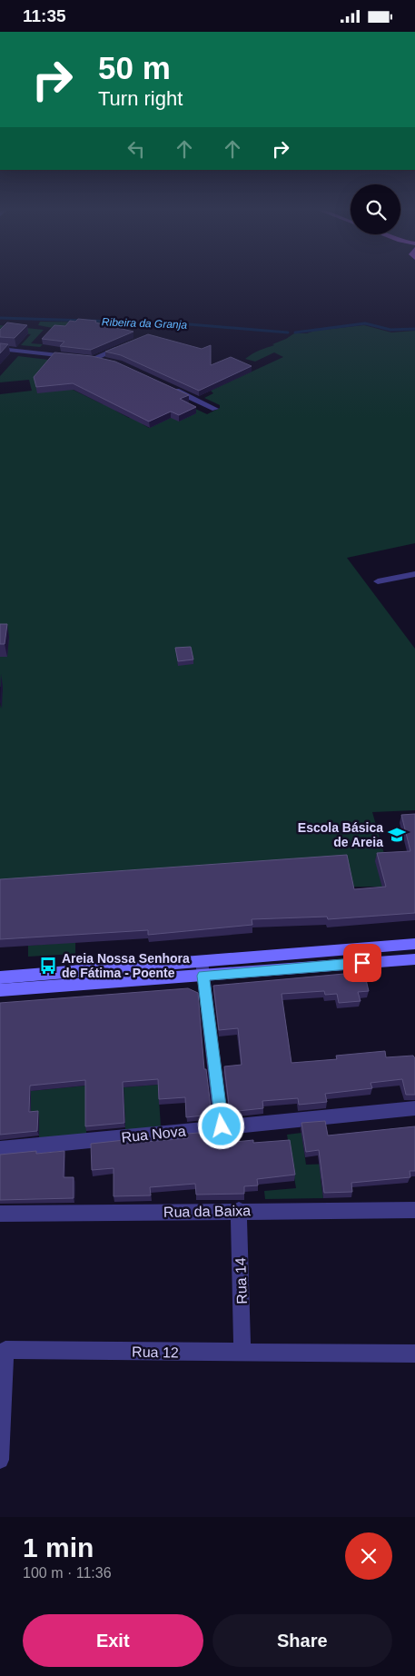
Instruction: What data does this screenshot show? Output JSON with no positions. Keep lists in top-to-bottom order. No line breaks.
{"streets":{"street":["Rua Nova","Rua da Baixa","Rua 14","Rua 12"]},"crossings":[["Rua da Baixa","Rua 14"],["Rua 14","Rua 12"]],"water":["Ribeira da Granja"],"places":{"school or university":["Escola Básica de Areia"],"bus stop":["Areia Nossa Senhora de Fátima - Poente"]},"page":{"status":"11:35","turn":["50 m","Turn right"],"heading":["1 min","100 m · 11:36"],"buttons":["Exit","Share"]}}
